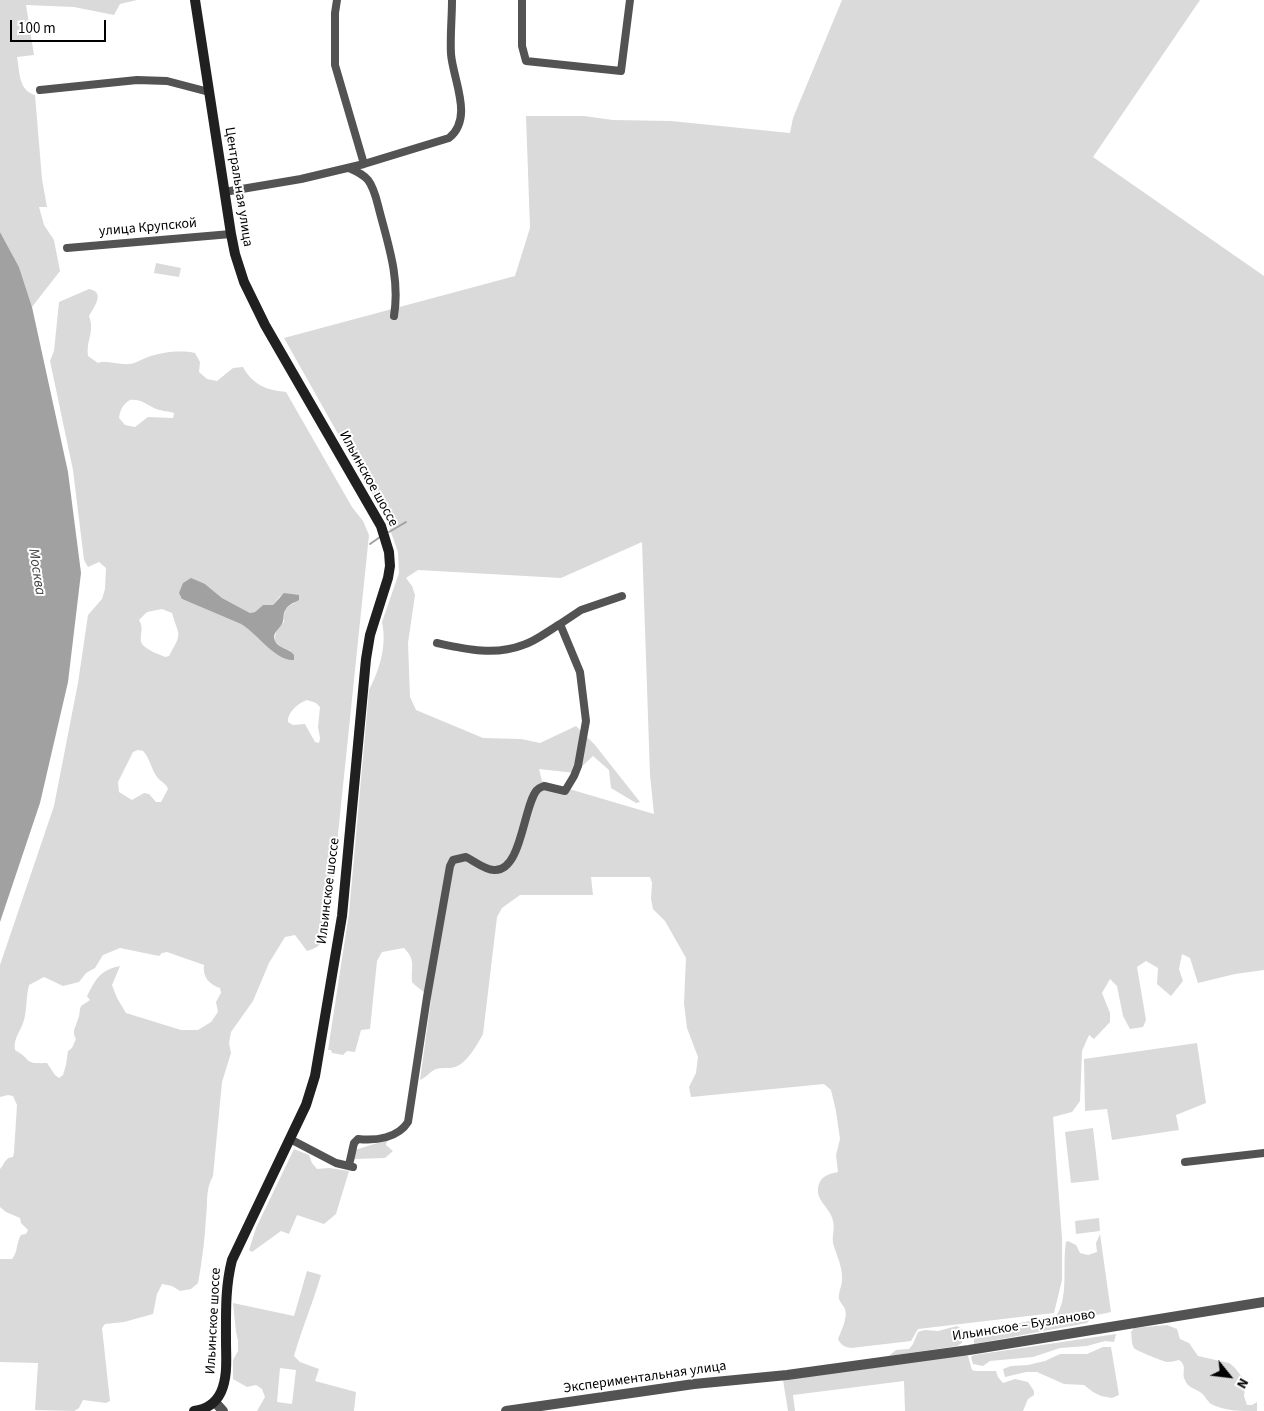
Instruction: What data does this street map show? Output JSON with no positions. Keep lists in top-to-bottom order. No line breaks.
{"streets":{"main road":["Центральная улица","Ильинское шоссе"],"street":["улица Крупской","Ильинское – Бузланово","Экспериментальная улица"]},"crossings":[["Центральная улица","улица Крупской"],["Центральная улица","Ильинское шоссе"],["Ильинское – Бузланово","Экспериментальная улица"]],"water":["Москва"],"scale_bar":"100 m","north":"bottom right"}
